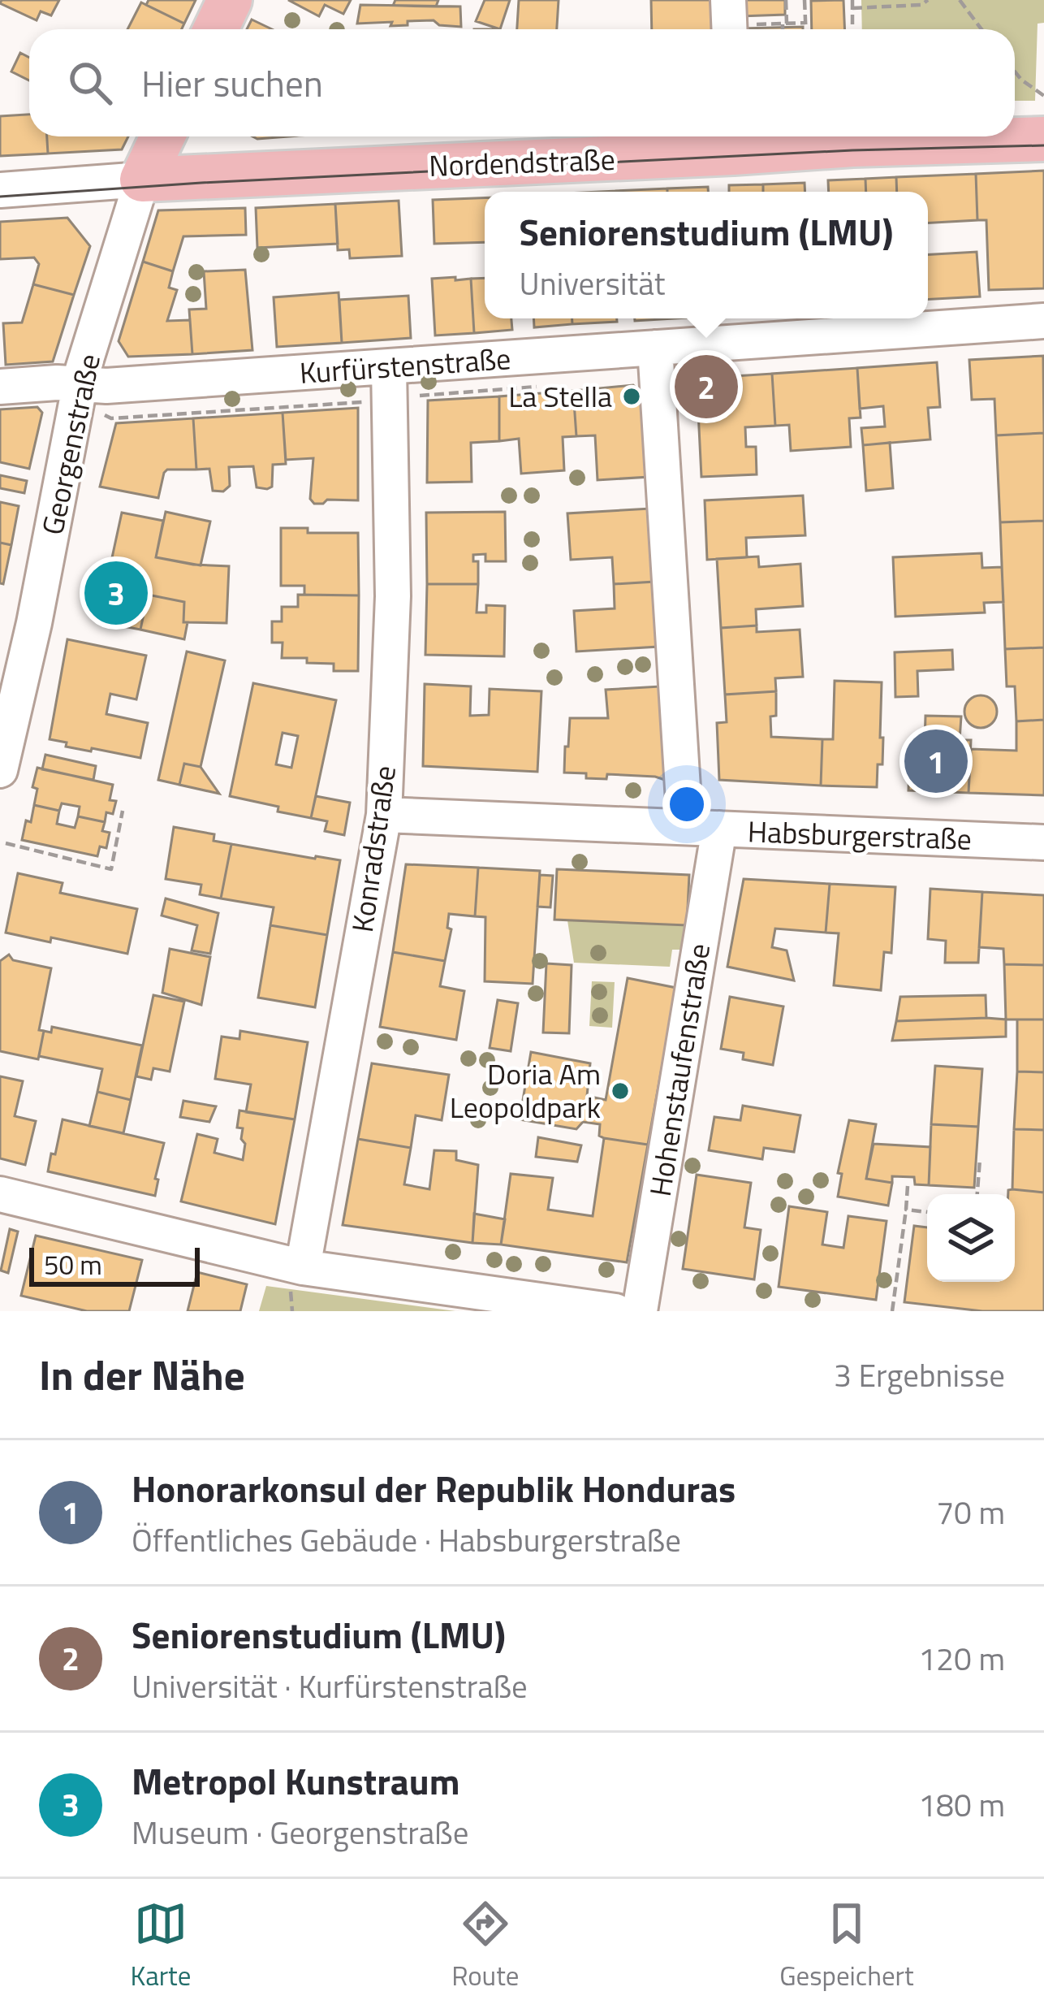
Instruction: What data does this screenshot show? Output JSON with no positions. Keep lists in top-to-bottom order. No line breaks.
{"streets":{"main road":["Nordendstraße","Georgenstraße"],"street":["Kurfürstenstraße","Habsburgerstraße","Konradstraße","Hohenstaufenstraße"]},"crossings":[["Nordendstraße","Georgenstraße"],["Kurfürstenstraße","Georgenstraße"],["Kurfürstenstraße","Konradstraße"],["Kurfürstenstraße","Hohenstaufenstraße"],["Habsburgerstraße","Konradstraße"],["Habsburgerstraße","Hohenstaufenstraße"]],"places":["La Stella","Doria Am Leopoldpark"],"scale_bar":"50 m","page":{"search":"Hier suchen","popup":["Seniorenstudium (LMU)","Universität"],"pins":["2","3","1"],"scale":"50 m","heading":["In der Nähe","3 Ergebnisse"],"list":[{"mark":"1","name":"Honorarkonsul der Republik Honduras","note":"Öffentliches Gebäude · Habsburgerstraße","value":"70 m"},{"mark":"2","name":"Seniorenstudium (LMU)","note":"Universität · Kurfürstenstraße","value":"120 m"},{"mark":"3","name":"Metropol Kunstraum","note":"Museum · Georgenstraße","value":"180 m"}],"nav":["Karte","Route","Gespeichert"]}}
